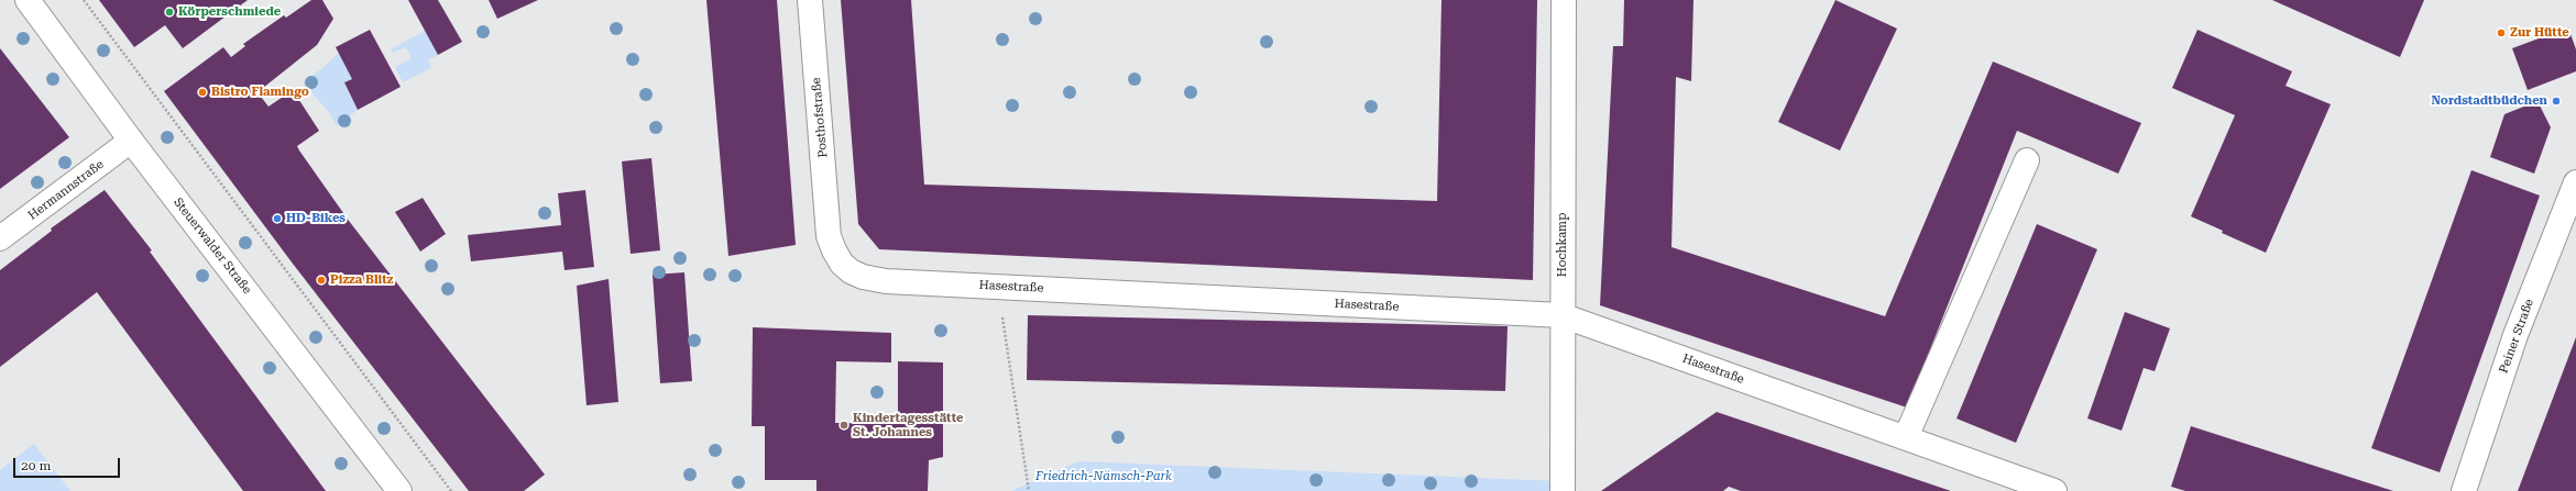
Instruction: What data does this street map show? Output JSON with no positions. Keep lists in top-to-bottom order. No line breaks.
{"streets":{"street":["Posthofstraße","Hermannstraße","Hochkamp","Steuerwalder Straße","Hasestraße","Peiner Straße"]},"crossings":[["Posthofstraße","Hasestraße"],["Hermannstraße","Steuerwalder Straße"],["Hochkamp","Hasestraße"]],"parks":["Friedrich-Nämsch-Park"],"places":["Körperschmiede","Zur Hütte","Bistro Flamingo","Nordstadtbüdchen","HD-Bikes","Pizza Blitz","Kindertagesstätte St. Johannes"],"scale_bar":"20 m"}
